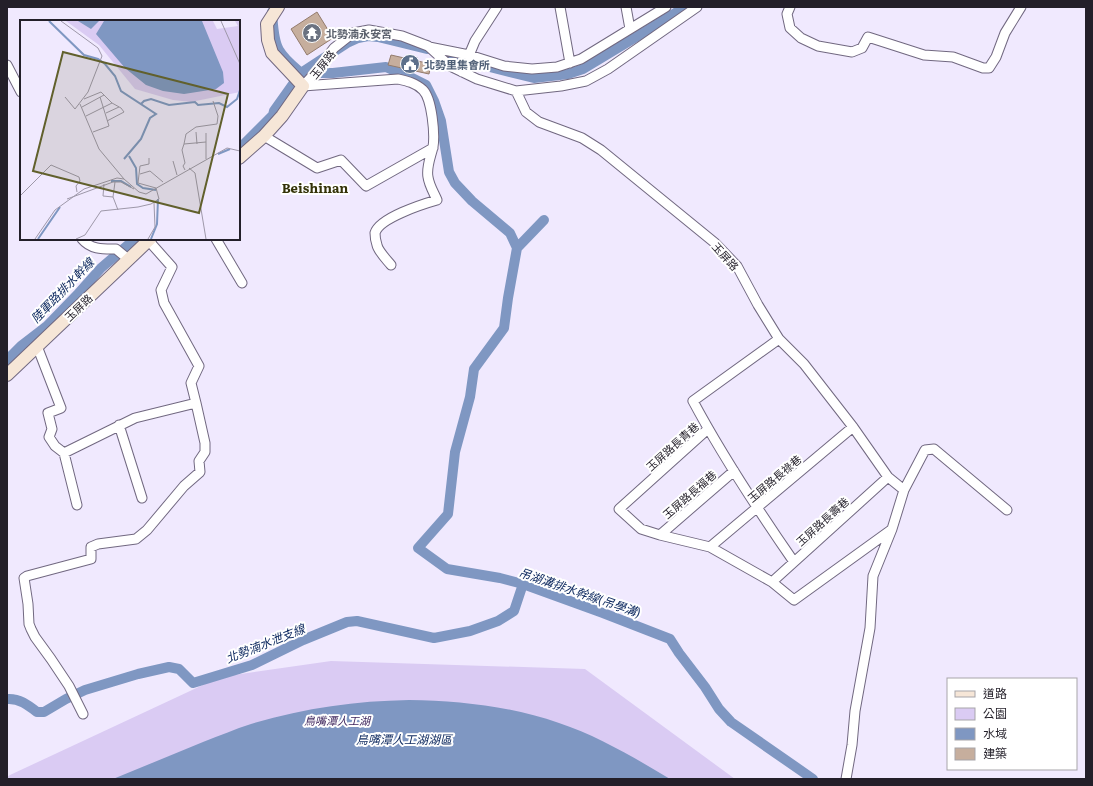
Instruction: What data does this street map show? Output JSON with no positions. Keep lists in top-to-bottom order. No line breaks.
{"streets":{"street":["玉屏路","玉屏路長青巷","玉屏路長祿巷","玉屏路長福巷","玉屏路長壽巷"]},"crossings":[["玉屏路","玉屏路長青巷"],["玉屏路","玉屏路長祿巷"],["玉屏路","玉屏路長壽巷"],["玉屏路長青巷","玉屏路長福巷"]],"districts":["Beishinan"],"water":["陸軍路排水幹線","吊湖溝排水幹線(吊學溝)","北勢湳水泄支線","鳥嘴潭人工湖湖區"],"parks":["鳥嘴潭人工湖"],"places":{"temple":["北勢湳永安宮"],"public building":["北勢里集會所"]},"legend":["道路","公園","水域","建築"]}
